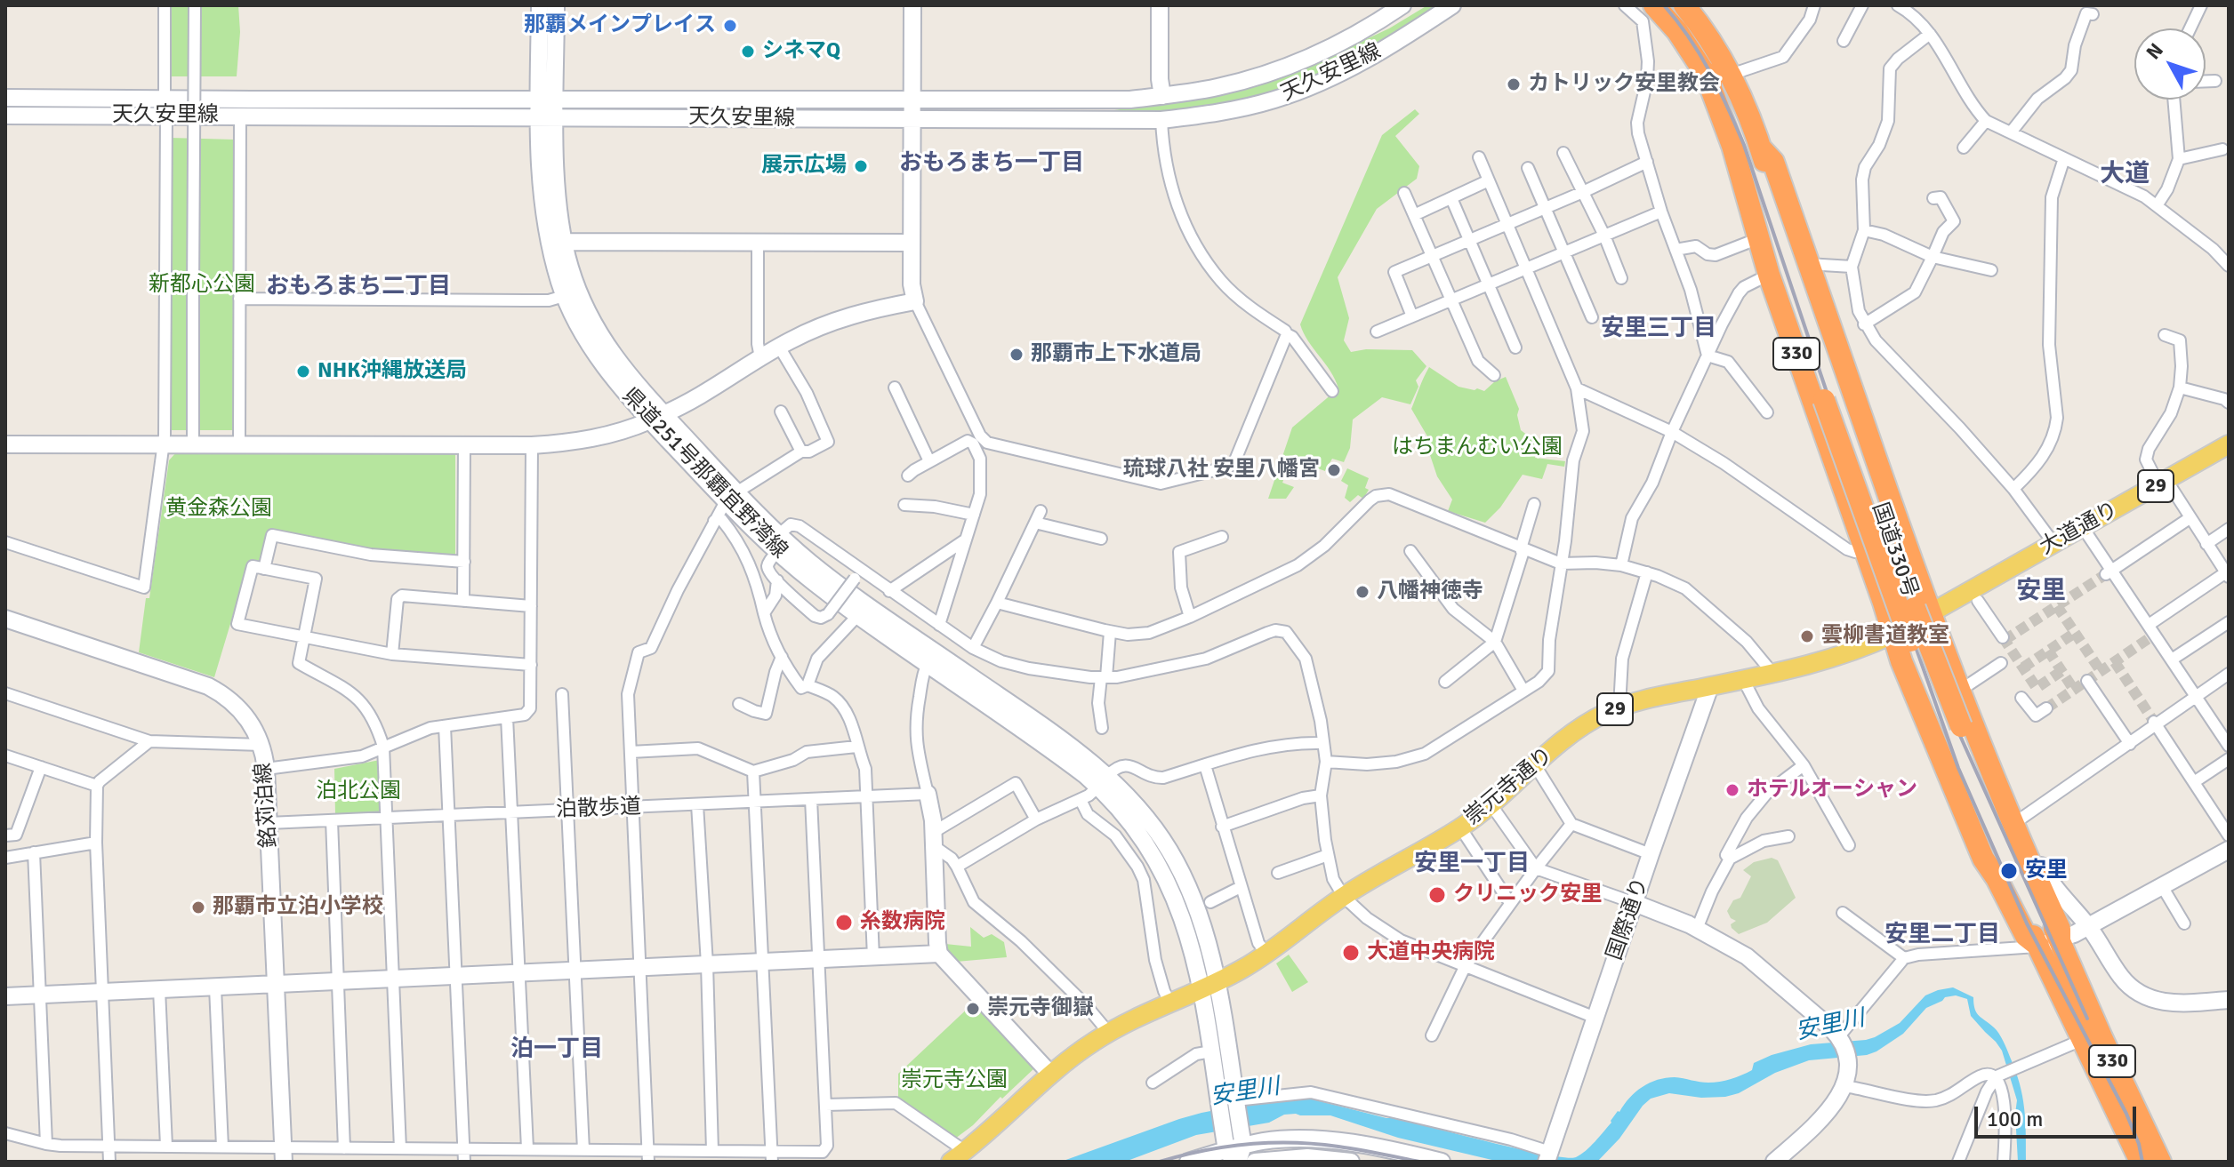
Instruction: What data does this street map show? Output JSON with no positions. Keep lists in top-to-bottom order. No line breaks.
{"streets":{"highway":["330","国道330号"],"main road":["29","大道通り","崇元寺通り"],"street":["天久安里線","県道251号那覇宜野湾線","銘苅泊線","泊散歩道","国際通り"]},"crossings":[["天久安里線","県道251号那覇宜野湾線"],["330","大道通り"],["330","国道330号"],["330","崇元寺通り"],["県道251号那覇宜野湾線","崇元寺通り"],["大道通り","崇元寺通り"],["崇元寺通り","国際通り"],["銘苅泊線","泊散歩道"]],"districts":["おもろまち一丁目","大道","おもろまち二丁目","安里三丁目","安里","安里一丁目","安里二丁目","泊一丁目"],"water":["安里川"],"parks":["新都心公園","はちまんむい公園","黄金森公園","泊北公園","崇元寺公園"],"places":["那覇メインプレイス","シネマQ","カトリック安里教会","展示広場","那覇市上下水道局","NHK沖縄放送局","琉球八社 安里八幡宮","八幡神徳寺","雲柳書道教室","ホテルオーシャン","安里","クリニック安里","那覇市立泊小学校","糸数病院","大道中央病院","崇元寺御嶽"],"scale_bar":"100 m","north":"top left"}
